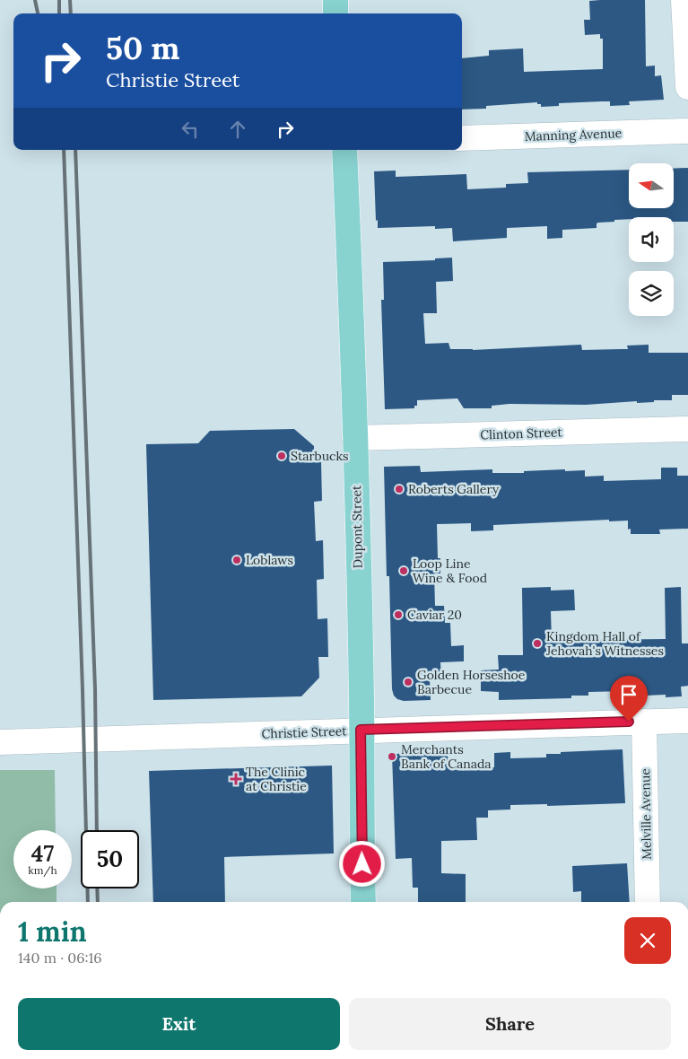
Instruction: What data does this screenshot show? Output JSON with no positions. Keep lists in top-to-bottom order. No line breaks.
{"streets":{"main road":["Dupont Street"],"street":["Manning Avenue","Clinton Street","Christie Street","Melville Avenue"]},"crossings":[["Clinton Street","Dupont Street"],["Dupont Street","Christie Street"],["Christie Street","Melville Avenue"]],"places":{"other":["Starbucks","Roberts Gallery","Loblaws","Loop Line Wine & Food","Caviar 20","Kingdom Hall of Jehovah's Witnesses","Golden Horseshoe Barbecue","Merchants Bank of Canada"],"health":["The Clinic at Christie"]},"north":"left","page":{"turn":["50 m","Christie Street"],"speed":"47 km/h","limit":"50","heading":["1 min","140 m · 06:16"],"buttons":["Exit","Share"]}}
